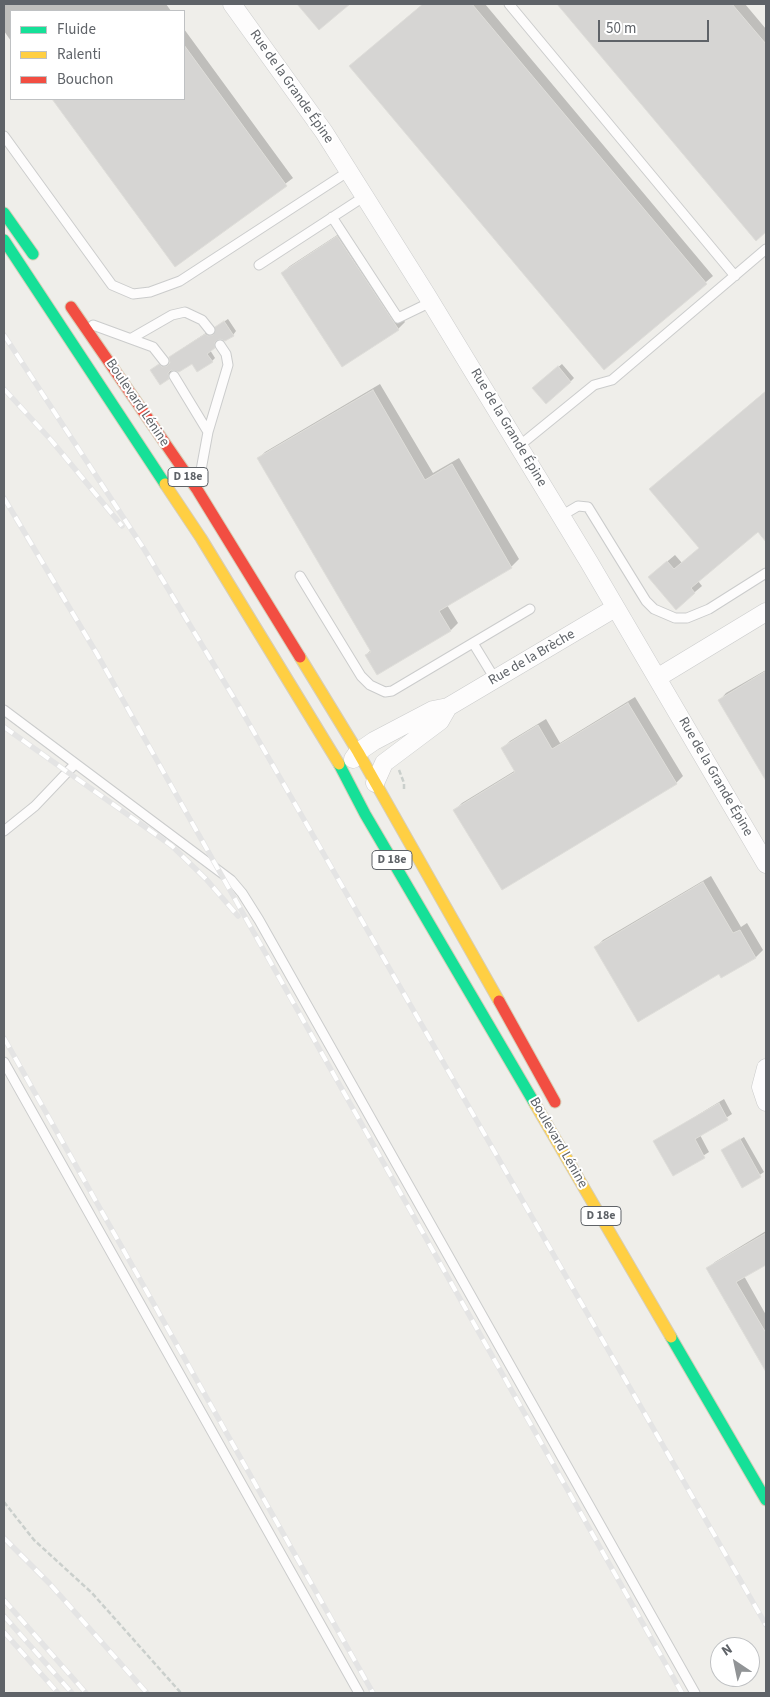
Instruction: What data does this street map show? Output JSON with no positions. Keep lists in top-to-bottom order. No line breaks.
{"streets":{"main road":["Boulevard Lénine","D 18e"],"street":["Rue de la Grande Épine","Rue de la Brèche"]},"crossings":[["Rue de la Grande Épine","Rue de la Brèche"],["Boulevard Lénine","Rue de la Brèche"]],"legend":["Fluide","Ralenti","Bouchon"],"scale_bar":"50 m","north":"top left"}
